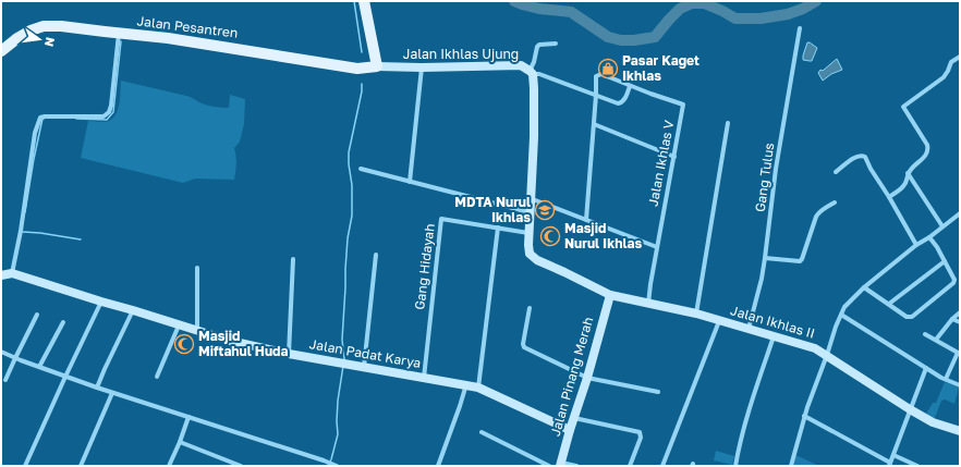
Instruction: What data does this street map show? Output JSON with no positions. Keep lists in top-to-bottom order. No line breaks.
{"streets":{"main road":["Jalan Pesantren"],"street":["Jalan Ikhlas Ujung","Jalan Ikhlas V","Gang Tulus","Gang Hidayah","Jalan Ikhlas II","Jalan Padat Karya","Jalan Pinang Merah"]},"crossings":[["Jalan Pesantren","Jalan Ikhlas Ujung"],["Jalan Ikhlas Ujung","Gang Hidayah"],["Jalan Ikhlas Ujung","Jalan Ikhlas II"],["Jalan Ikhlas Ujung","Jalan Pinang Merah"],["Jalan Ikhlas V","Jalan Ikhlas II"],["Gang Tulus","Jalan Ikhlas II"],["Gang Hidayah","Jalan Padat Karya"],["Jalan Ikhlas II","Jalan Pinang Merah"],["Jalan Padat Karya","Jalan Pinang Merah"]],"places":{"shop":["Pasar Kaget Ikhlas"],"school or university":["MDTA Nurul Ikhlas"],"mosque":["Masjid Nurul Ikhlas","Masjid Miftahul Huda"]},"north":"right"}
